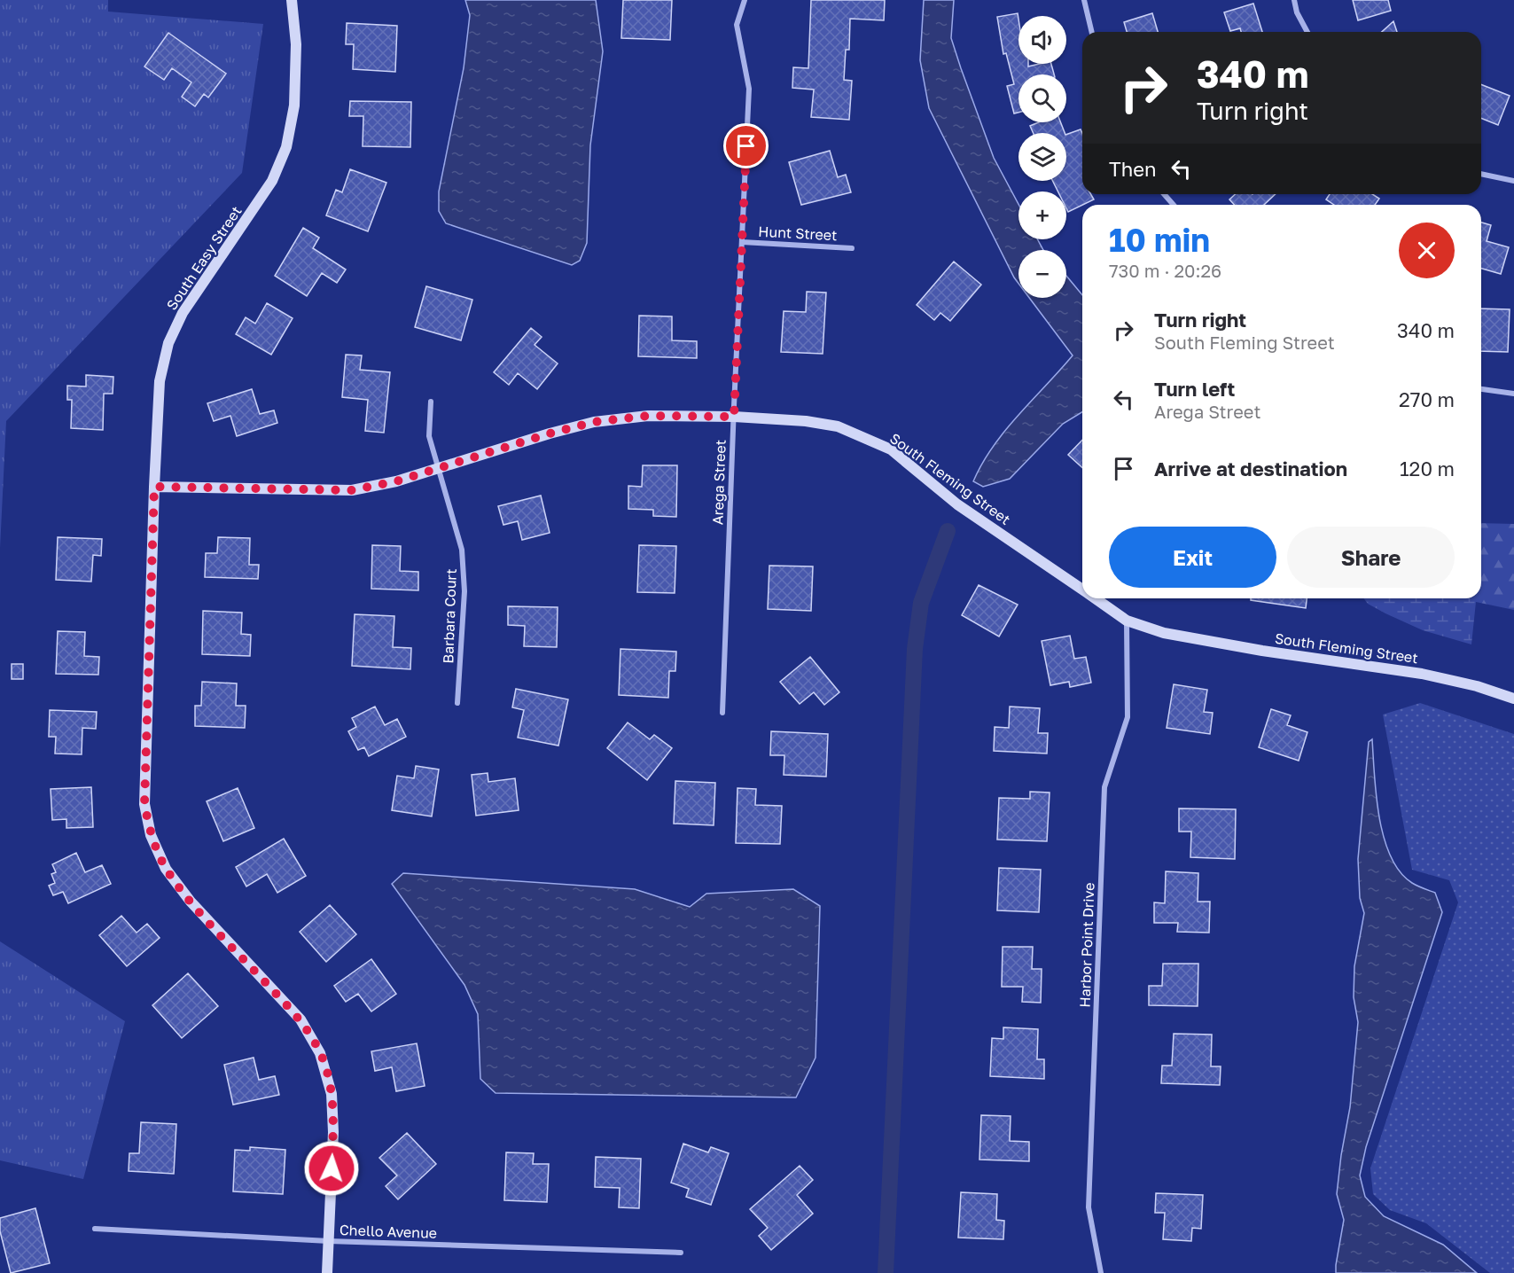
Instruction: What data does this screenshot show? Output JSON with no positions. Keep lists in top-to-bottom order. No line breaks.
{"streets":{"street":["Hunt Street","South Easy Street","South Fleming Street","Arega Street","Barbara Court","Harbor Point Drive","Chello Avenue"]},"crossings":[["Hunt Street","Arega Street"],["South Easy Street","South Fleming Street"],["South Easy Street","Chello Avenue"],["South Fleming Street","Arega Street"],["South Fleming Street","Barbara Court"],["South Fleming Street","Harbor Point Drive"]],"page":{"map_buttons":["+","−"],"turn":["340 m","Turn right"],"then":"Then","heading":["10 min","730 m · 20:26"],"list":[{"name":"Turn right","note":"South Fleming Street","value":"340 m"},{"name":"Turn left","note":"Arega Street","value":"270 m"},{"name":"Arrive at destination","value":"120 m"}],"buttons":["Exit","Share"]}}
